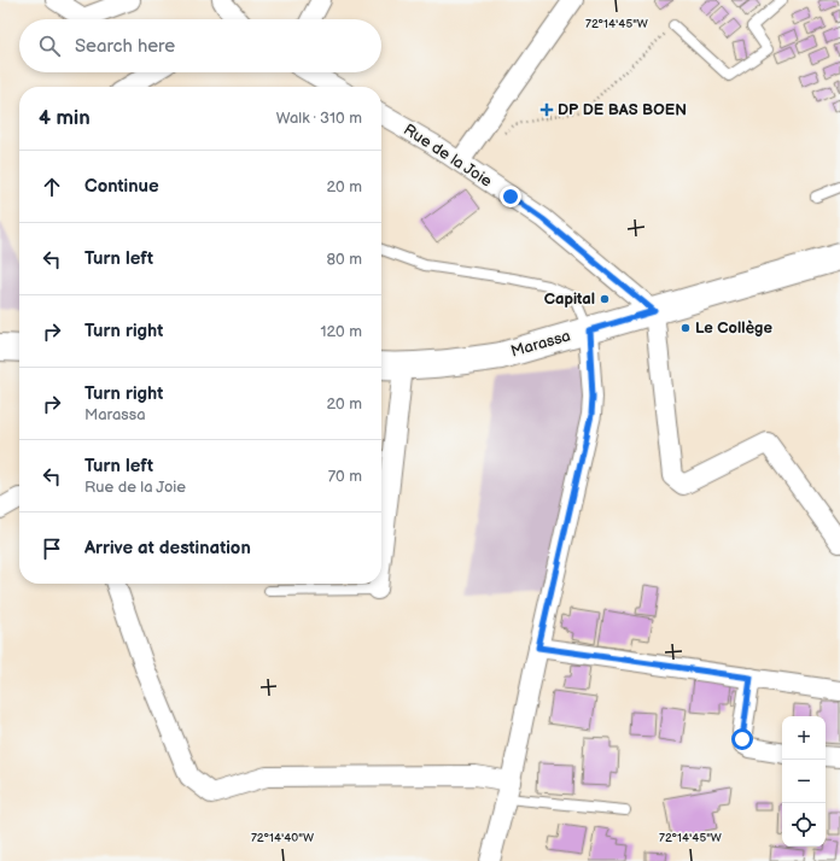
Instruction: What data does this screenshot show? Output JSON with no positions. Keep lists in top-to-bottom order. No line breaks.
{"streets":{"main road":["Marassa"],"street":["Rue de la Joie"]},"crossings":[["Rue de la Joie","Marassa"]],"places":{"health":["DP DE BAS BOEN"],"other":["Capital","Le Collège"]},"page":{"search":"Search here","heading":["4 min","Walk · 310 m"],"list":[["Continue","20 m"],["Turn left","80 m"],["Turn right","120 m"],["Turn right","Marassa","20 m"],["Turn left","Rue de la Joie","70 m"],"Arrive at destination"],"map_buttons":["+","−"]},"coordinates":["72°14'45\"W","72°14'40\"W"]}
